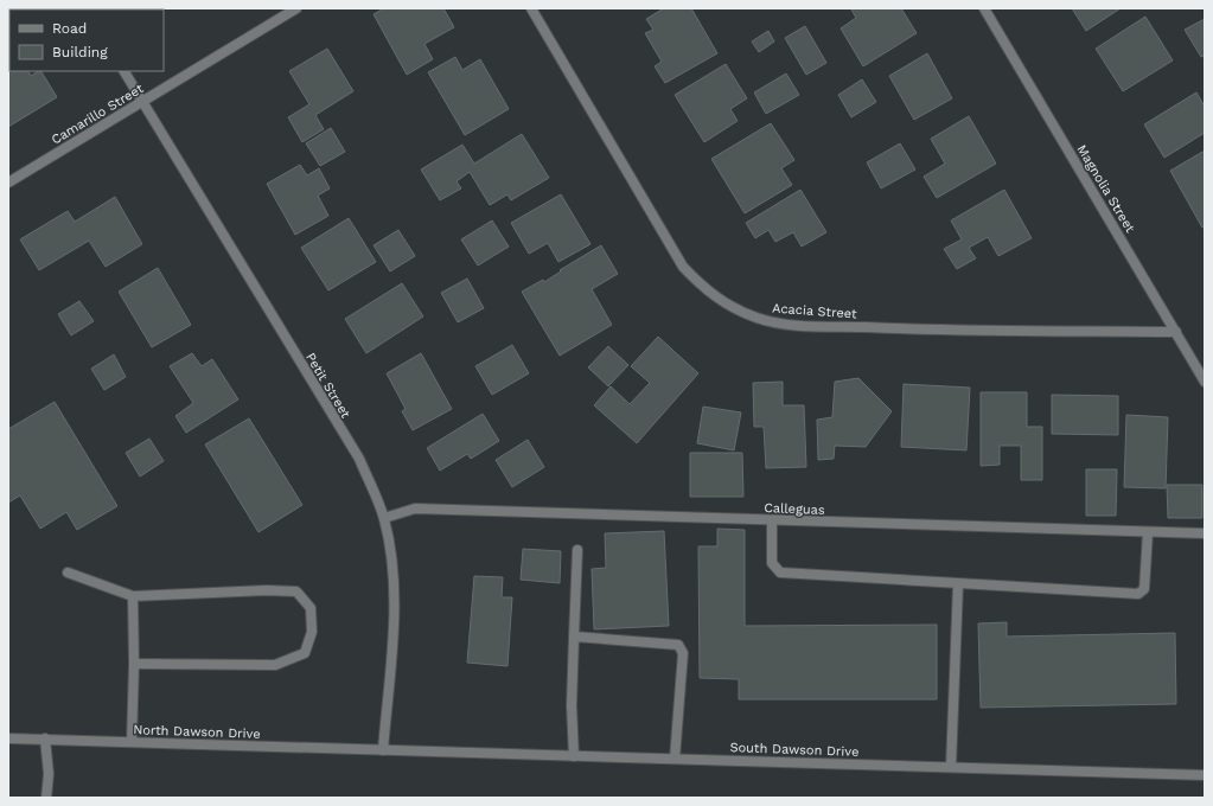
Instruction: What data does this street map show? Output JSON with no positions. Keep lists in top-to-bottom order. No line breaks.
{"streets":{"street":["Camarillo Street","Magnolia Street","Acacia Street","Petit Street","Calleguas","North Dawson Drive","South Dawson Drive"]},"crossings":[["Camarillo Street","Petit Street"],["Magnolia Street","Acacia Street"],["Petit Street","Calleguas"],["Petit Street","North Dawson Drive"],["Petit Street","South Dawson Drive"],["North Dawson Drive","South Dawson Drive"]],"legend":["Road","Building"]}
